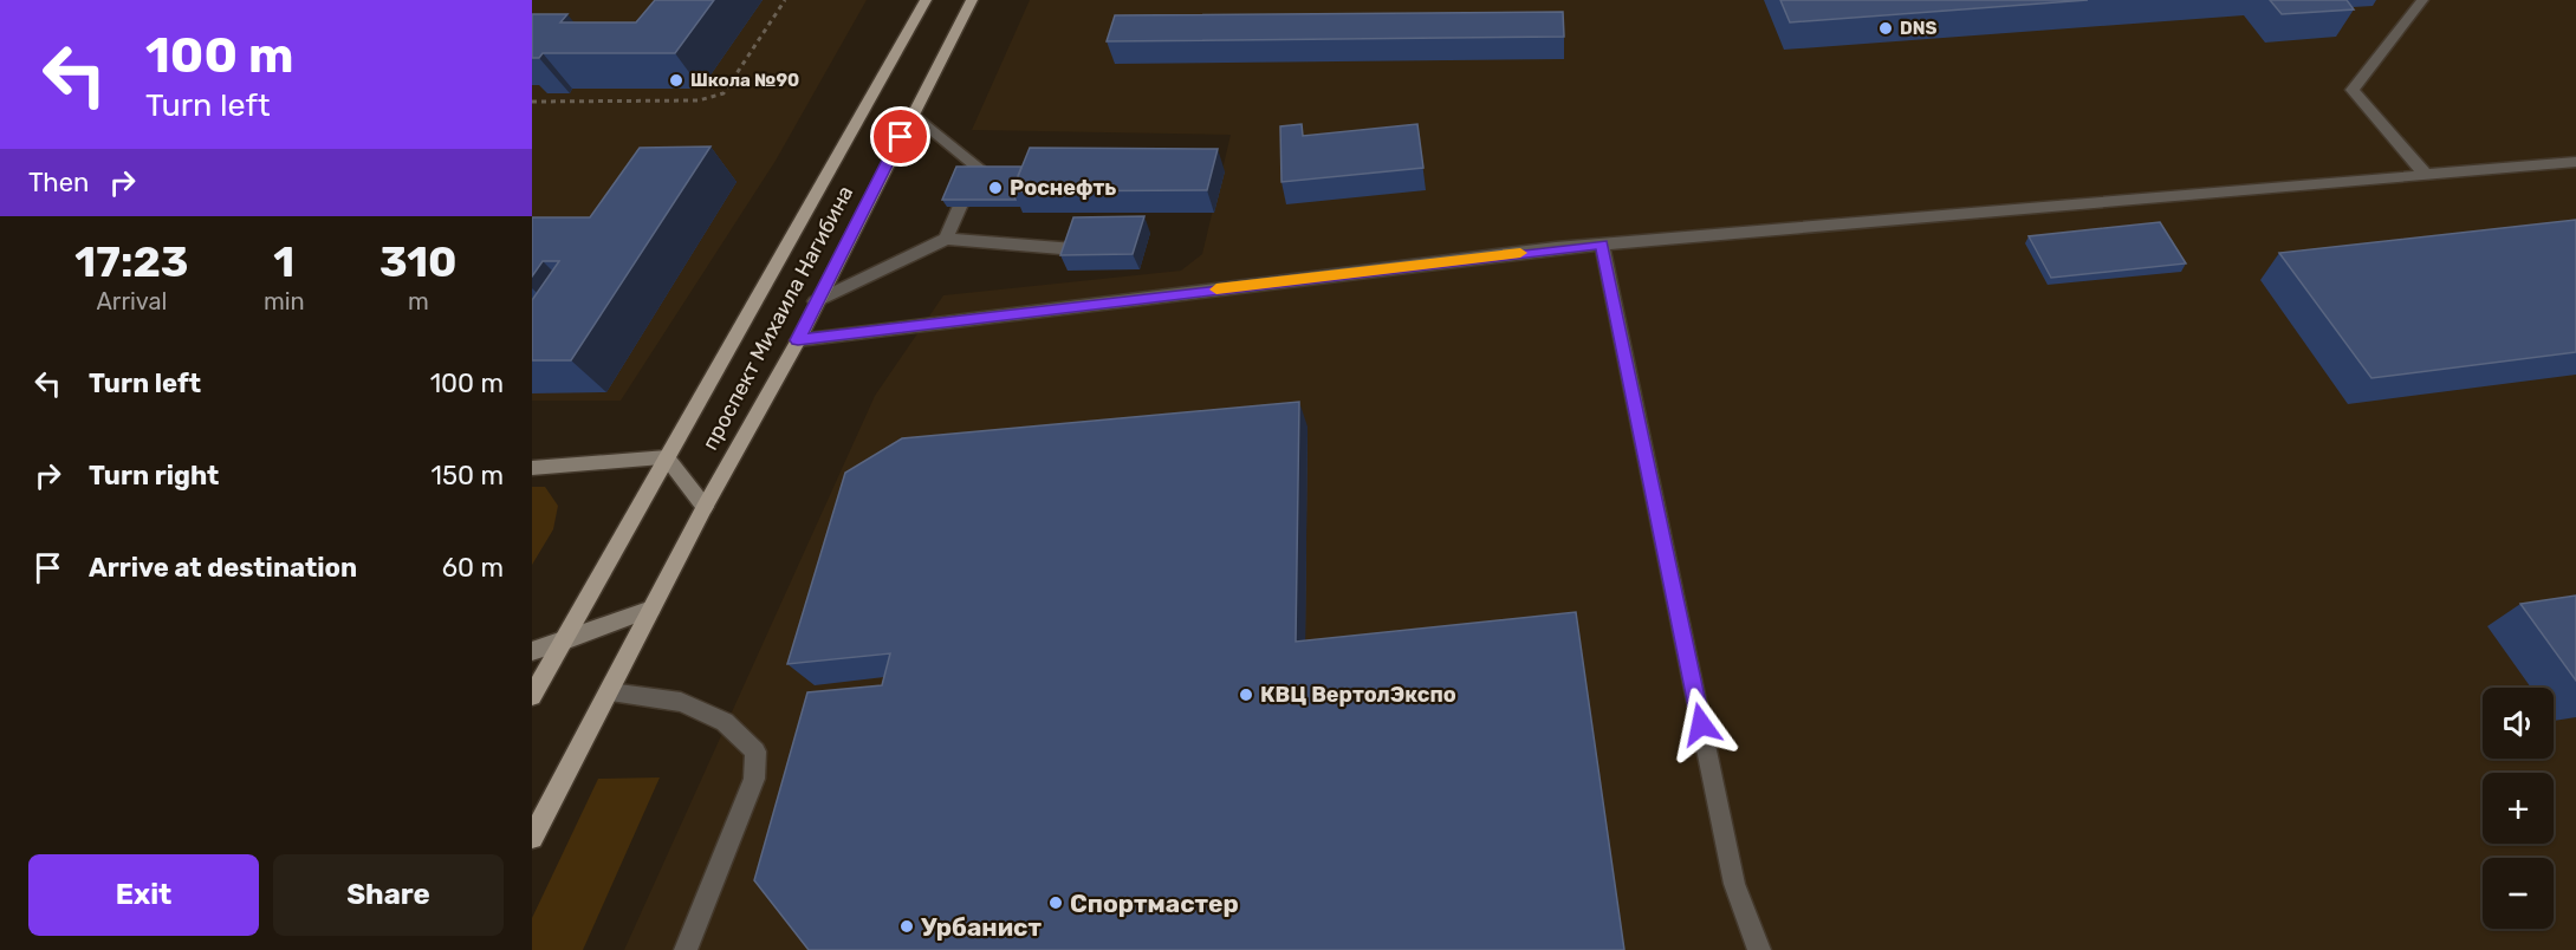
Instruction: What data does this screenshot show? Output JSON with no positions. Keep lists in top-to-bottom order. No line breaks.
{"streets":{"main road":["проспект Михаила Нагибина"]},"places":["DNS","Школа №90","Роснефть","КВЦ ВертолЭкспо","Спортмастер","Урбанист"],"page":{"turn":["100 m","Turn left"],"then":"Then","eta":["17:23","Arrival","1","min","310","m"],"list":[{"name":"Turn left","value":"100 m"},{"name":"Turn right","value":"150 m"},{"name":"Arrive at destination","value":"60 m"}],"map_buttons":["+","−"],"buttons":["Exit","Share"]}}
